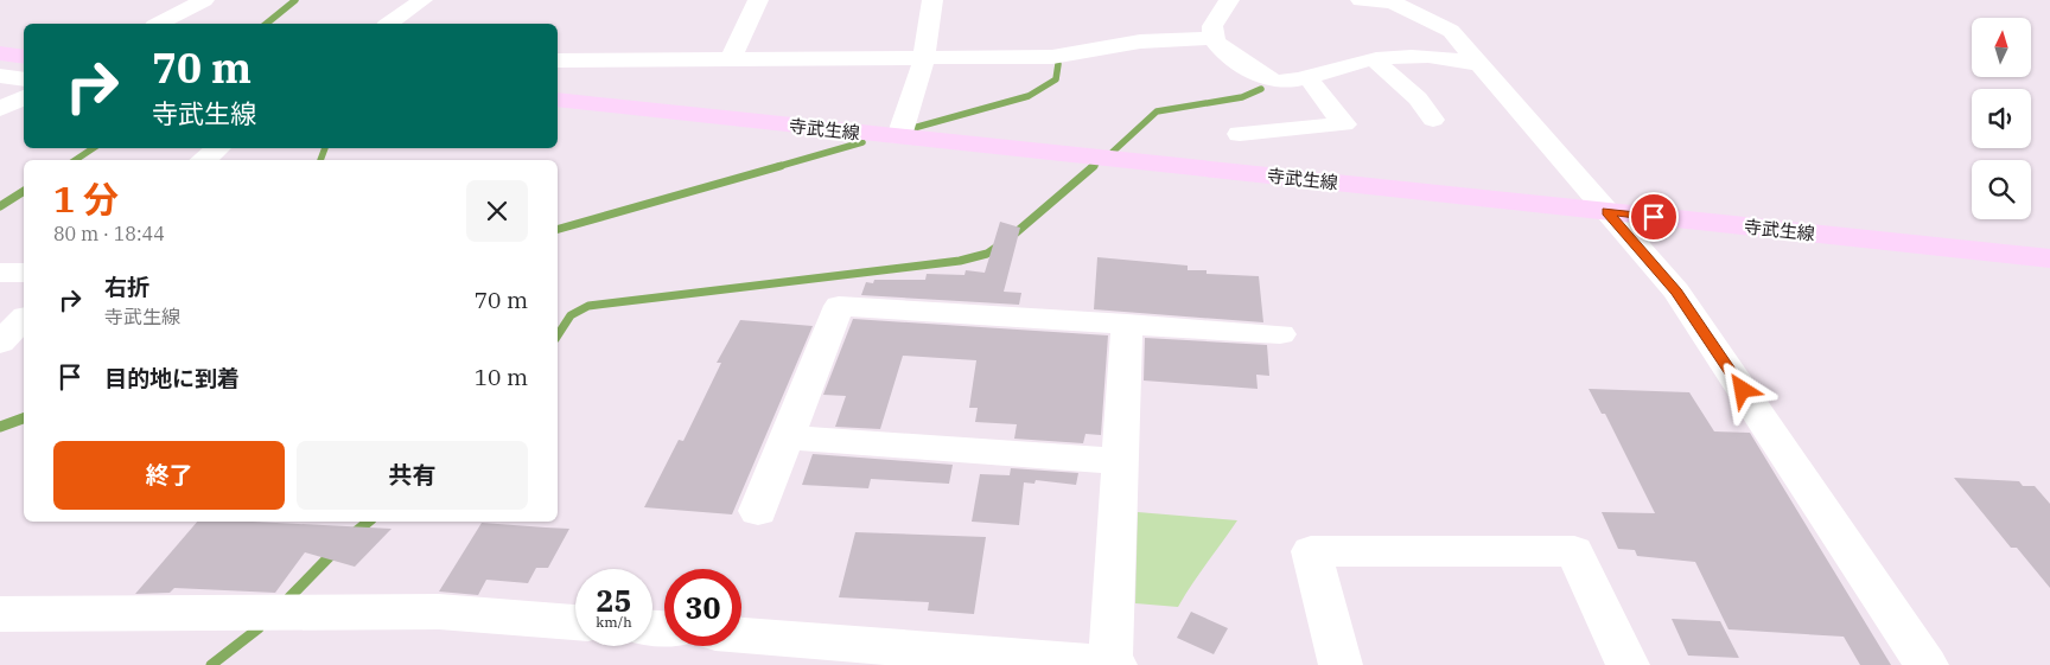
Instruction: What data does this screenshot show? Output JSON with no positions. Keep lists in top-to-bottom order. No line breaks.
{"streets":{"main road":["寺武生線"]},"north":"top","page":{"turn":["70 m","寺武生線"],"heading":["1 分","80 m · 18:44"],"list":[{"name":"右折","note":"寺武生線","value":"70 m"},{"name":"目的地に到着","value":"10 m"}],"buttons":["終了","共有"],"speed":"25 km/h","limit":"30"}}
